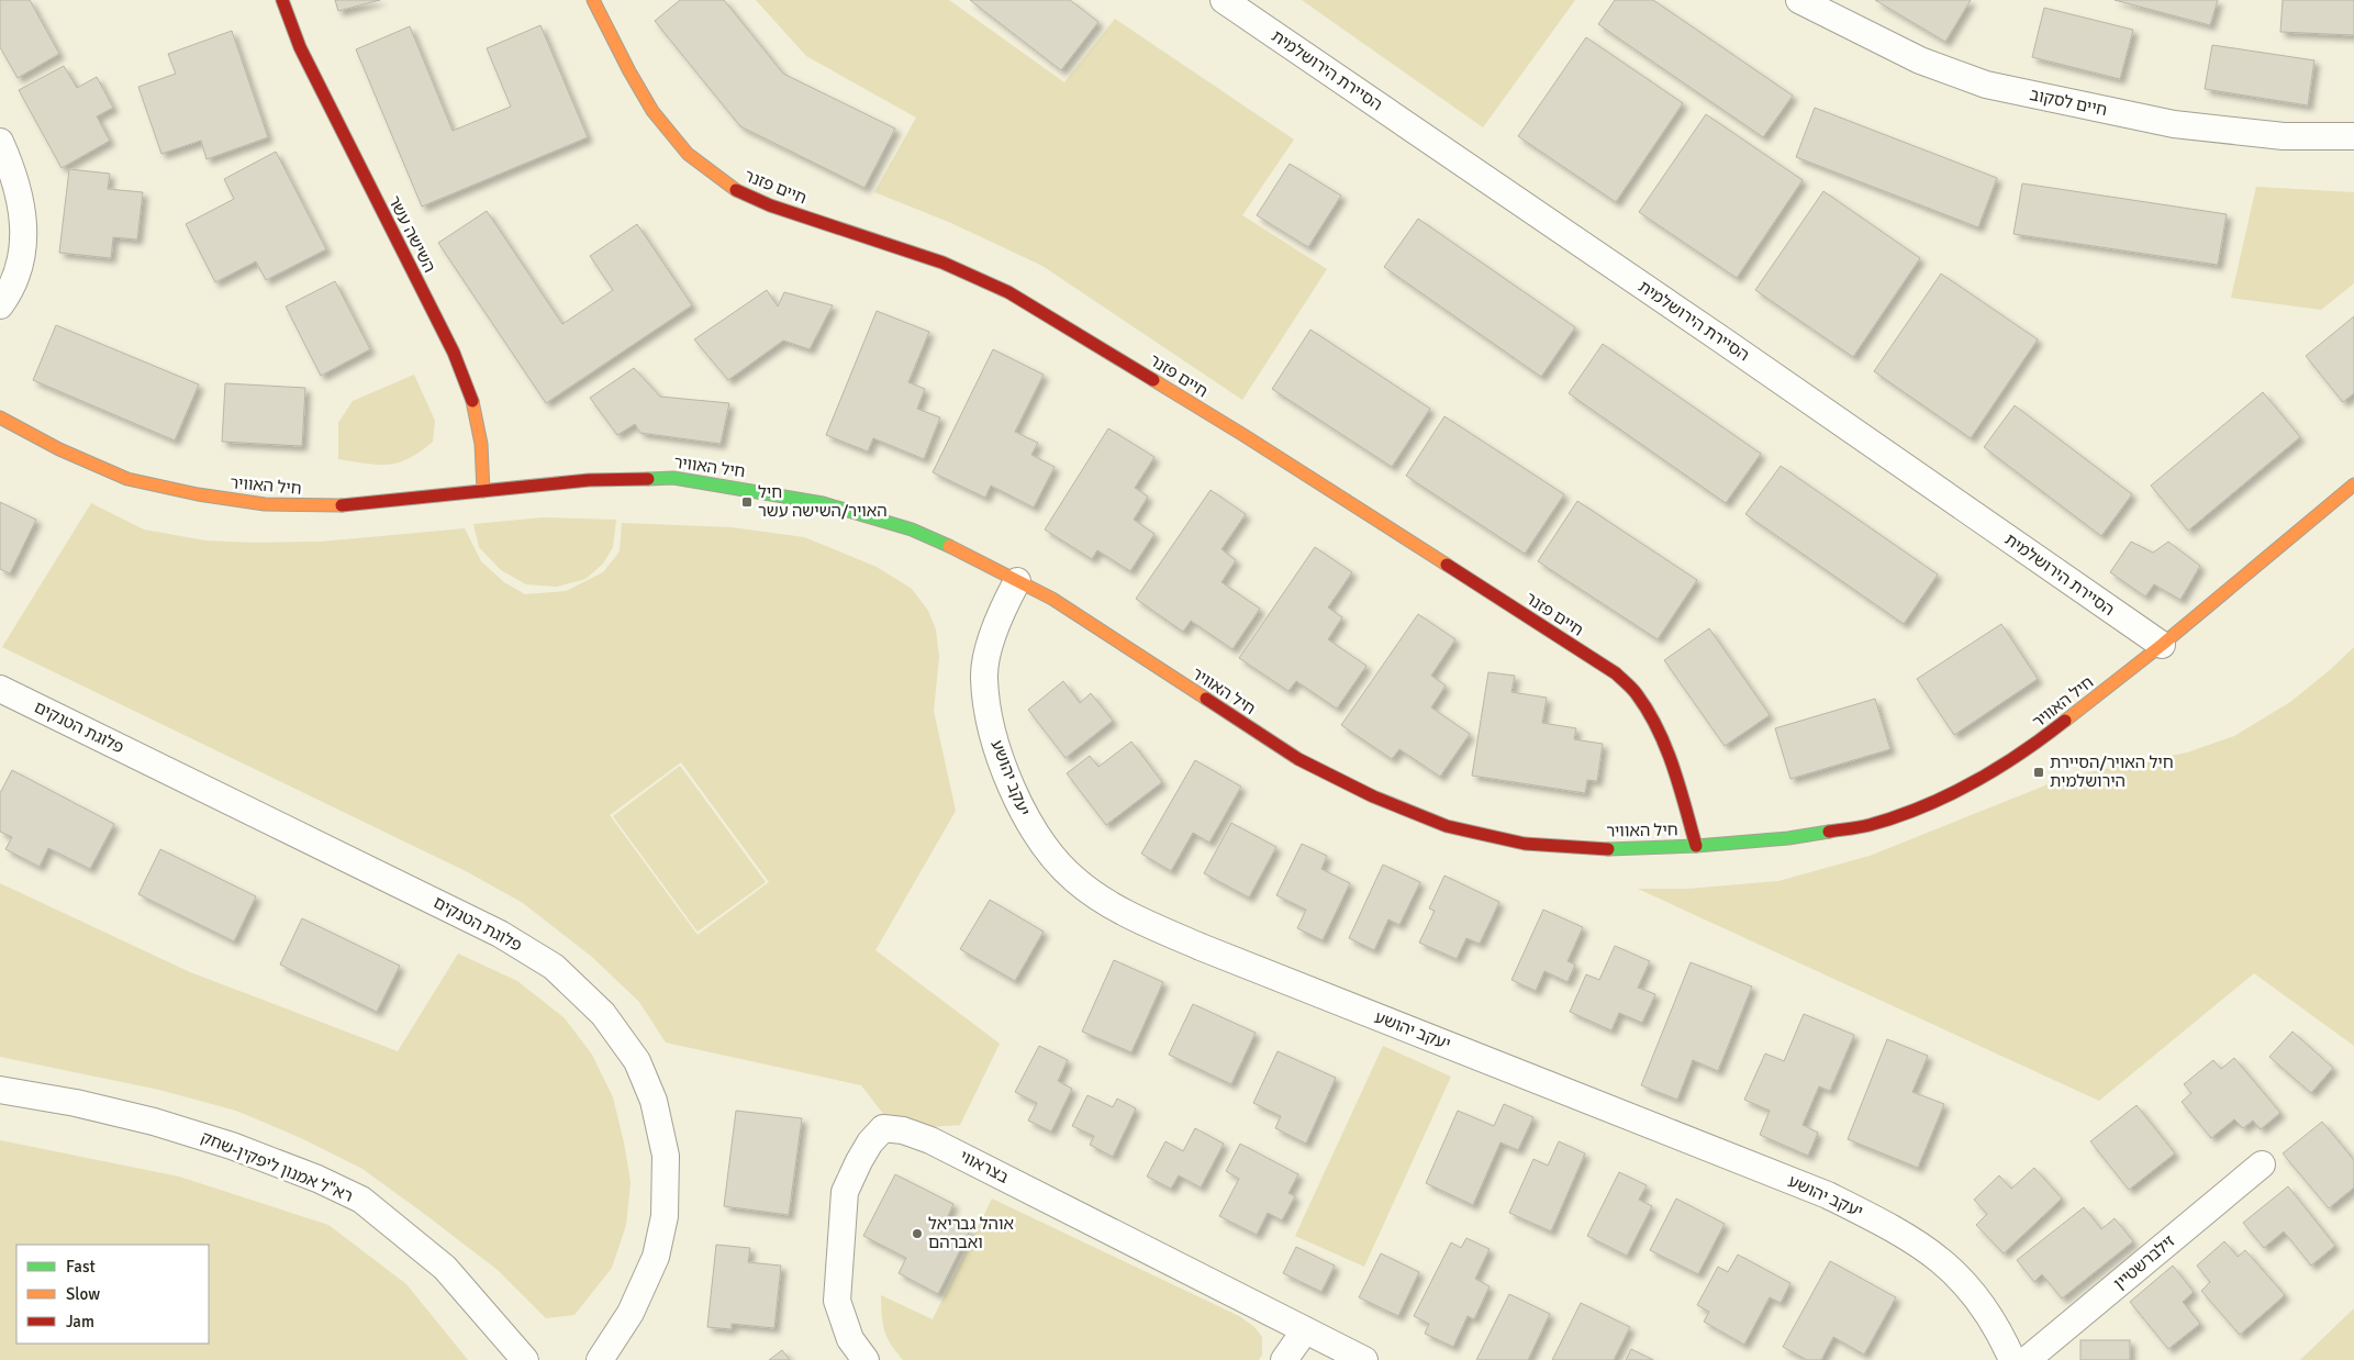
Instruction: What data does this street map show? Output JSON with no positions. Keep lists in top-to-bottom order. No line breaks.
{"streets":{"street":["הסיירת הירושלמית","חיים לסקוב","חיים פזנר","השישה עשר","חיל האוויר","פלוגת הטנקים","יעקב יהושע","רא\"ל אמנון ליפקין-שחק","בצראווי","זילברשטיין"]},"crossings":[["הסיירת הירושלמית","חיל האוויר"],["חיים פזנר","חיל האוויר"],["השישה עשר","חיל האוויר"],["חיל האוויר","יעקב יהושע"]],"places":{"transit":["חיל האויר/השישה עשר","חיל האויר/הסיירת הירושלמית"],"other":["אוהל גבריאל ואברהם"]},"legend":["Fast","Slow","Jam"]}
